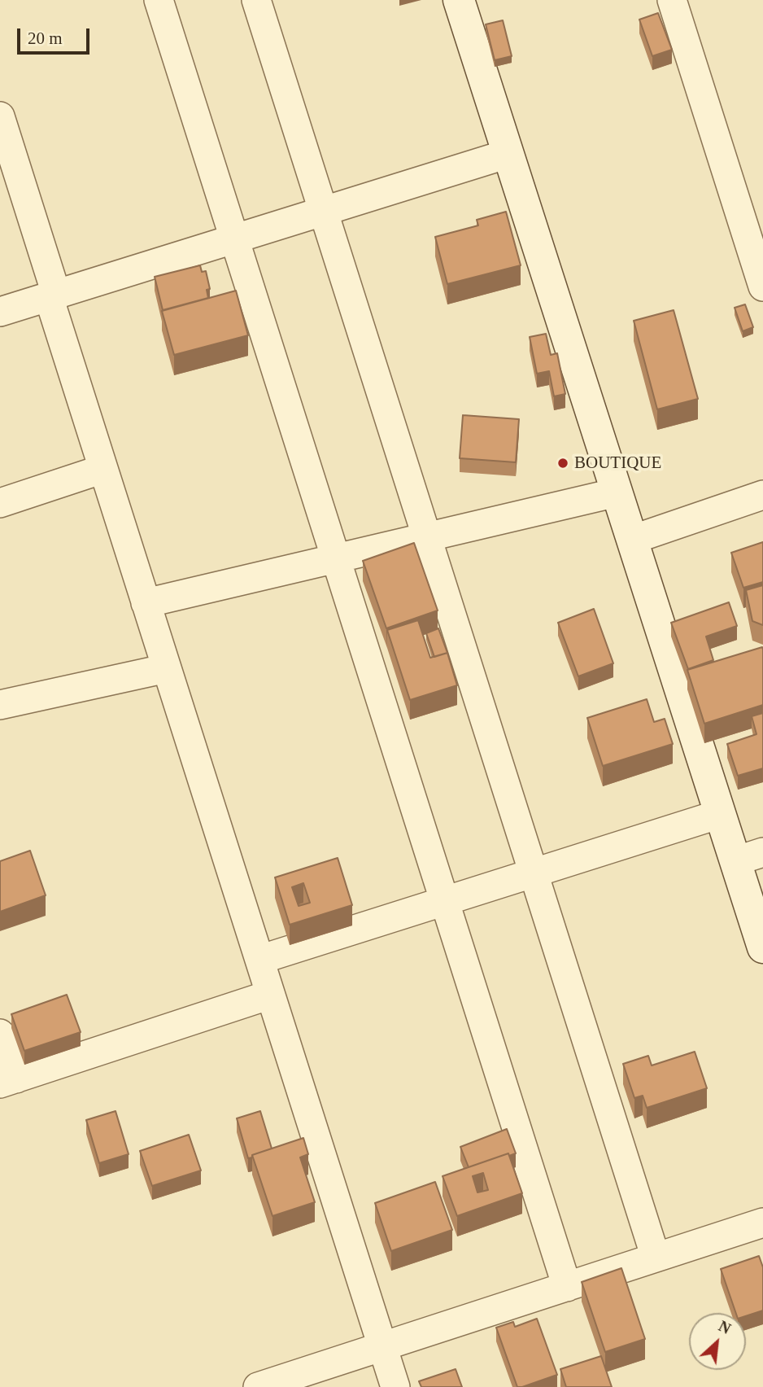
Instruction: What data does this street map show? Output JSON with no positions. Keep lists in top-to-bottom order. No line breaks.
{"places":["BOUTIQUE"],"scale_bar":"20 m","north":"top right"}
